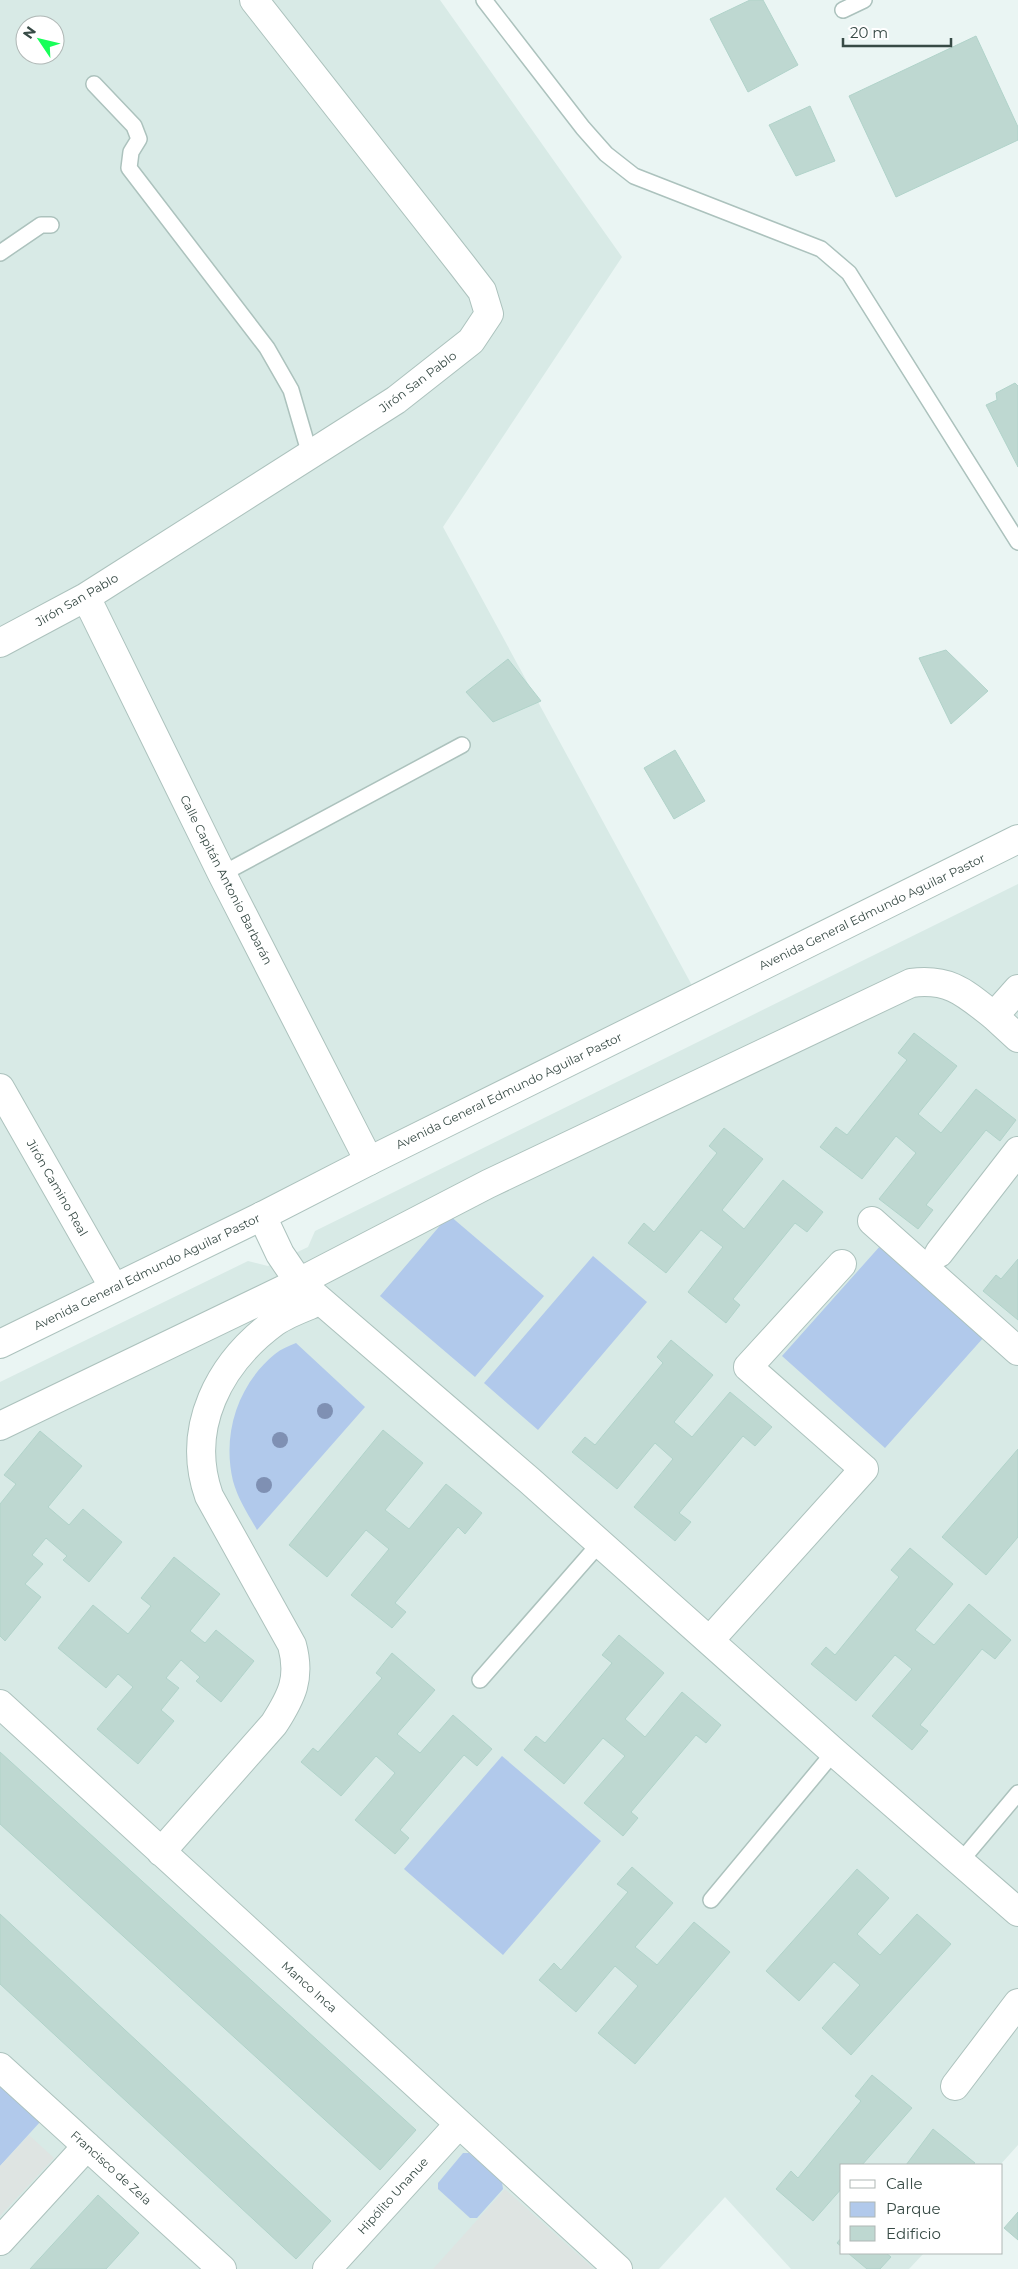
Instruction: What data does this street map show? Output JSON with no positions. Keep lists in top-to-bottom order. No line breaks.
{"streets":{"street":["Jirón San Pablo","Calle Capitán Antonio Barbarán","Avenida General Edmundo Aguilar Pastor","Jirón Camino Real","Manco Inca","Francisco de Zela","Hipólito Unanue"]},"crossings":[["Jirón San Pablo","Calle Capitán Antonio Barbarán"],["Calle Capitán Antonio Barbarán","Avenida General Edmundo Aguilar Pastor"],["Avenida General Edmundo Aguilar Pastor","Jirón Camino Real"],["Manco Inca","Hipólito Unanue"]],"legend":["Calle","Parque","Edificio"],"scale_bar":"20 m","north":"top left"}
